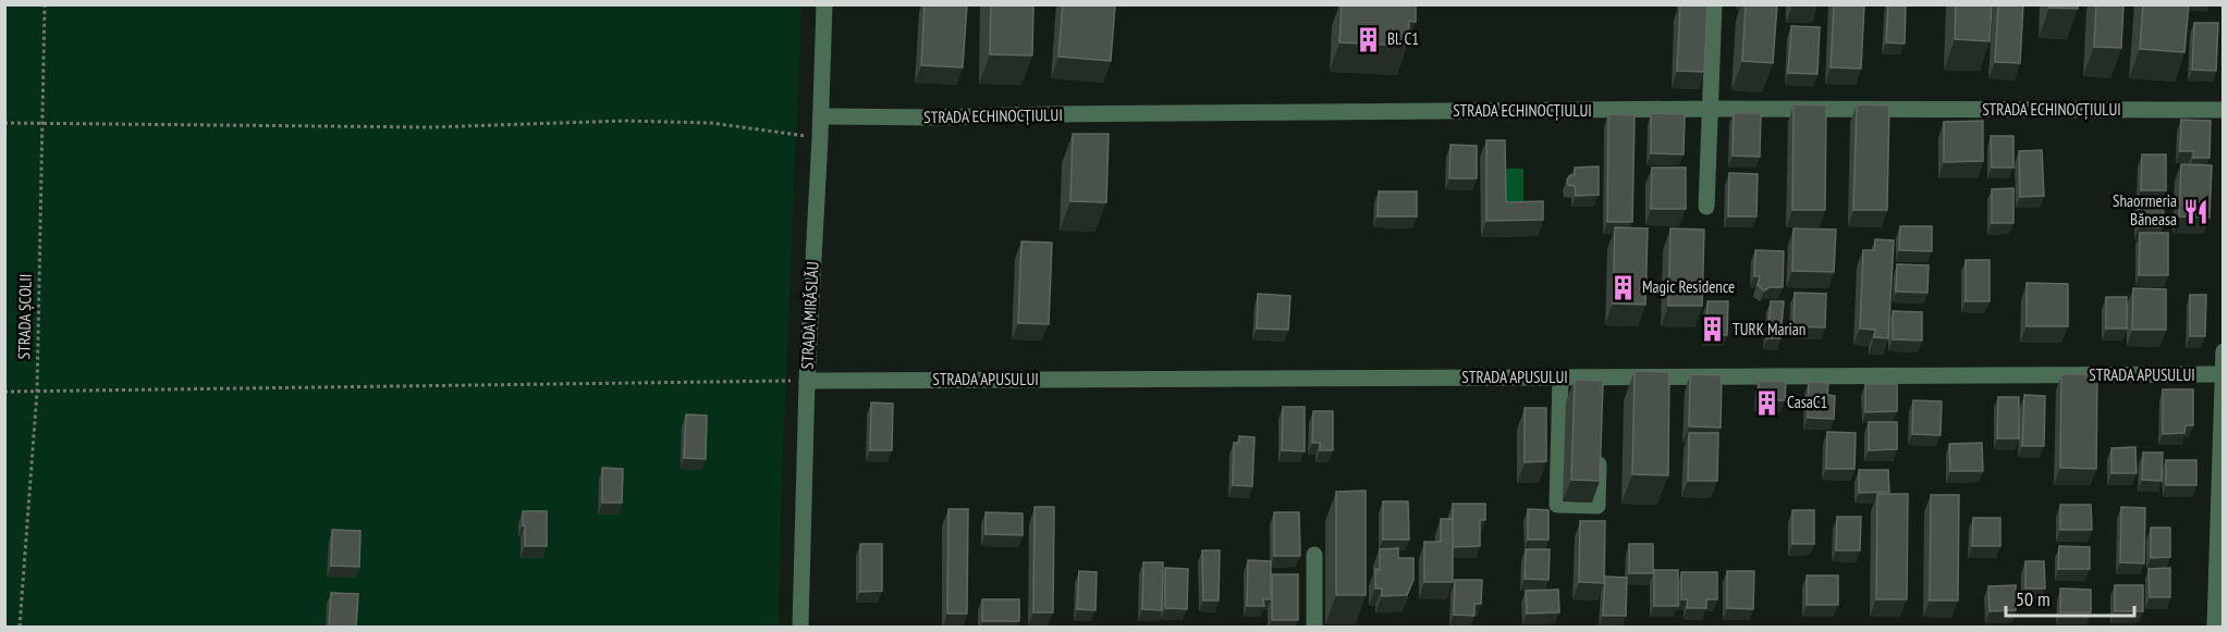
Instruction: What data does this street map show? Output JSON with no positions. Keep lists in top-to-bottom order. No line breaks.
{"streets":{"street":["STRADA ECHINOCȚIULUI","STRADA MIRĂSLĂU","STRADA APUSULUI"],"path":["STRADA ȘCOLII"]},"crossings":[["STRADA ECHINOCȚIULUI","STRADA MIRĂSLĂU"],["STRADA MIRĂSLĂU","STRADA APUSULUI"]],"places":{"building":["Bl. C1","Magic Residence","TURK Marian","CasaC1"],"restaurant":["Shaormeria Băneasa"]},"scale_bar":"50 m"}
